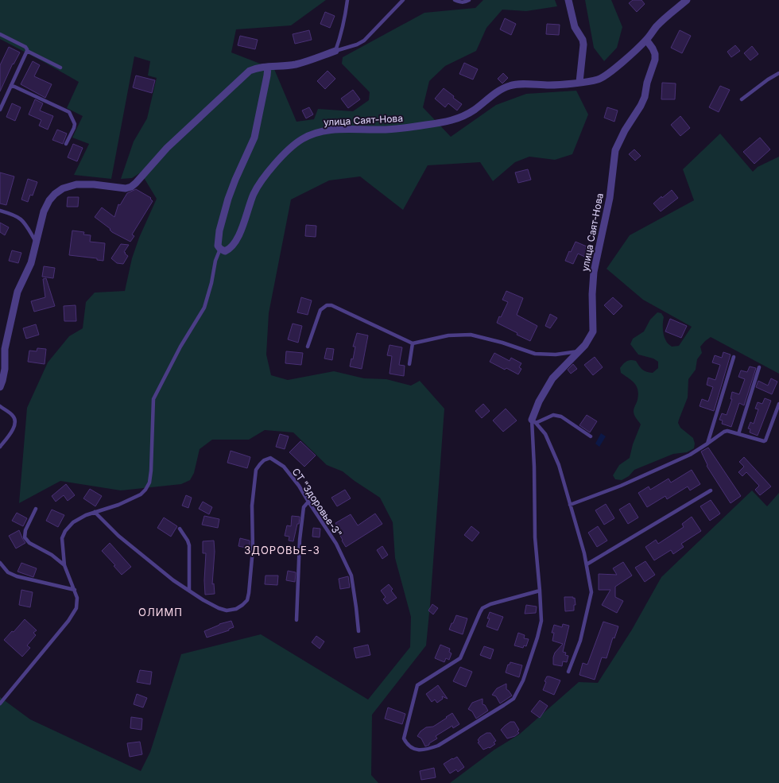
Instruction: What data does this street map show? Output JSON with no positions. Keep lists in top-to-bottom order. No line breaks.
{"streets":{"street":["улица Саят-Нова"],"lane":["СТ \"Здоровье-3\""]},"districts":["ЗДОРОВЬЕ-3","ОЛИМП"]}
